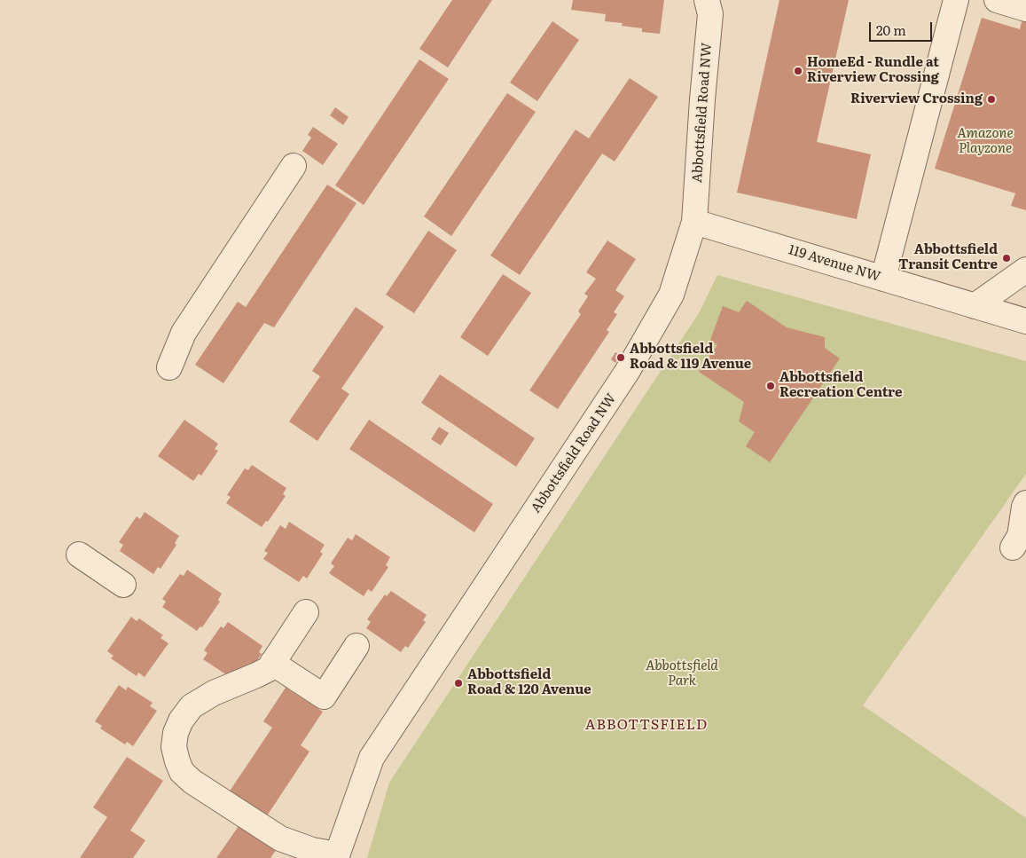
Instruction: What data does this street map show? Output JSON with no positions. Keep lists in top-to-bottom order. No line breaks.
{"streets":{"street":["Abbottsfield Road NW","119 Avenue NW"]},"crossings":[["Abbottsfield Road NW","119 Avenue NW"]],"districts":["ABBOTTSFIELD"],"parks":["Amazone Playzone","Abbottsfield Park"],"places":["HomeEd - Rundle at Riverview Crossing","Riverview Crossing","Abbottsfield Transit Centre","Abbottsfield Road & 119 Avenue","Abbottsfield Recreation Centre","Abbottsfield Road & 120 Avenue"],"scale_bar":"20 m"}
